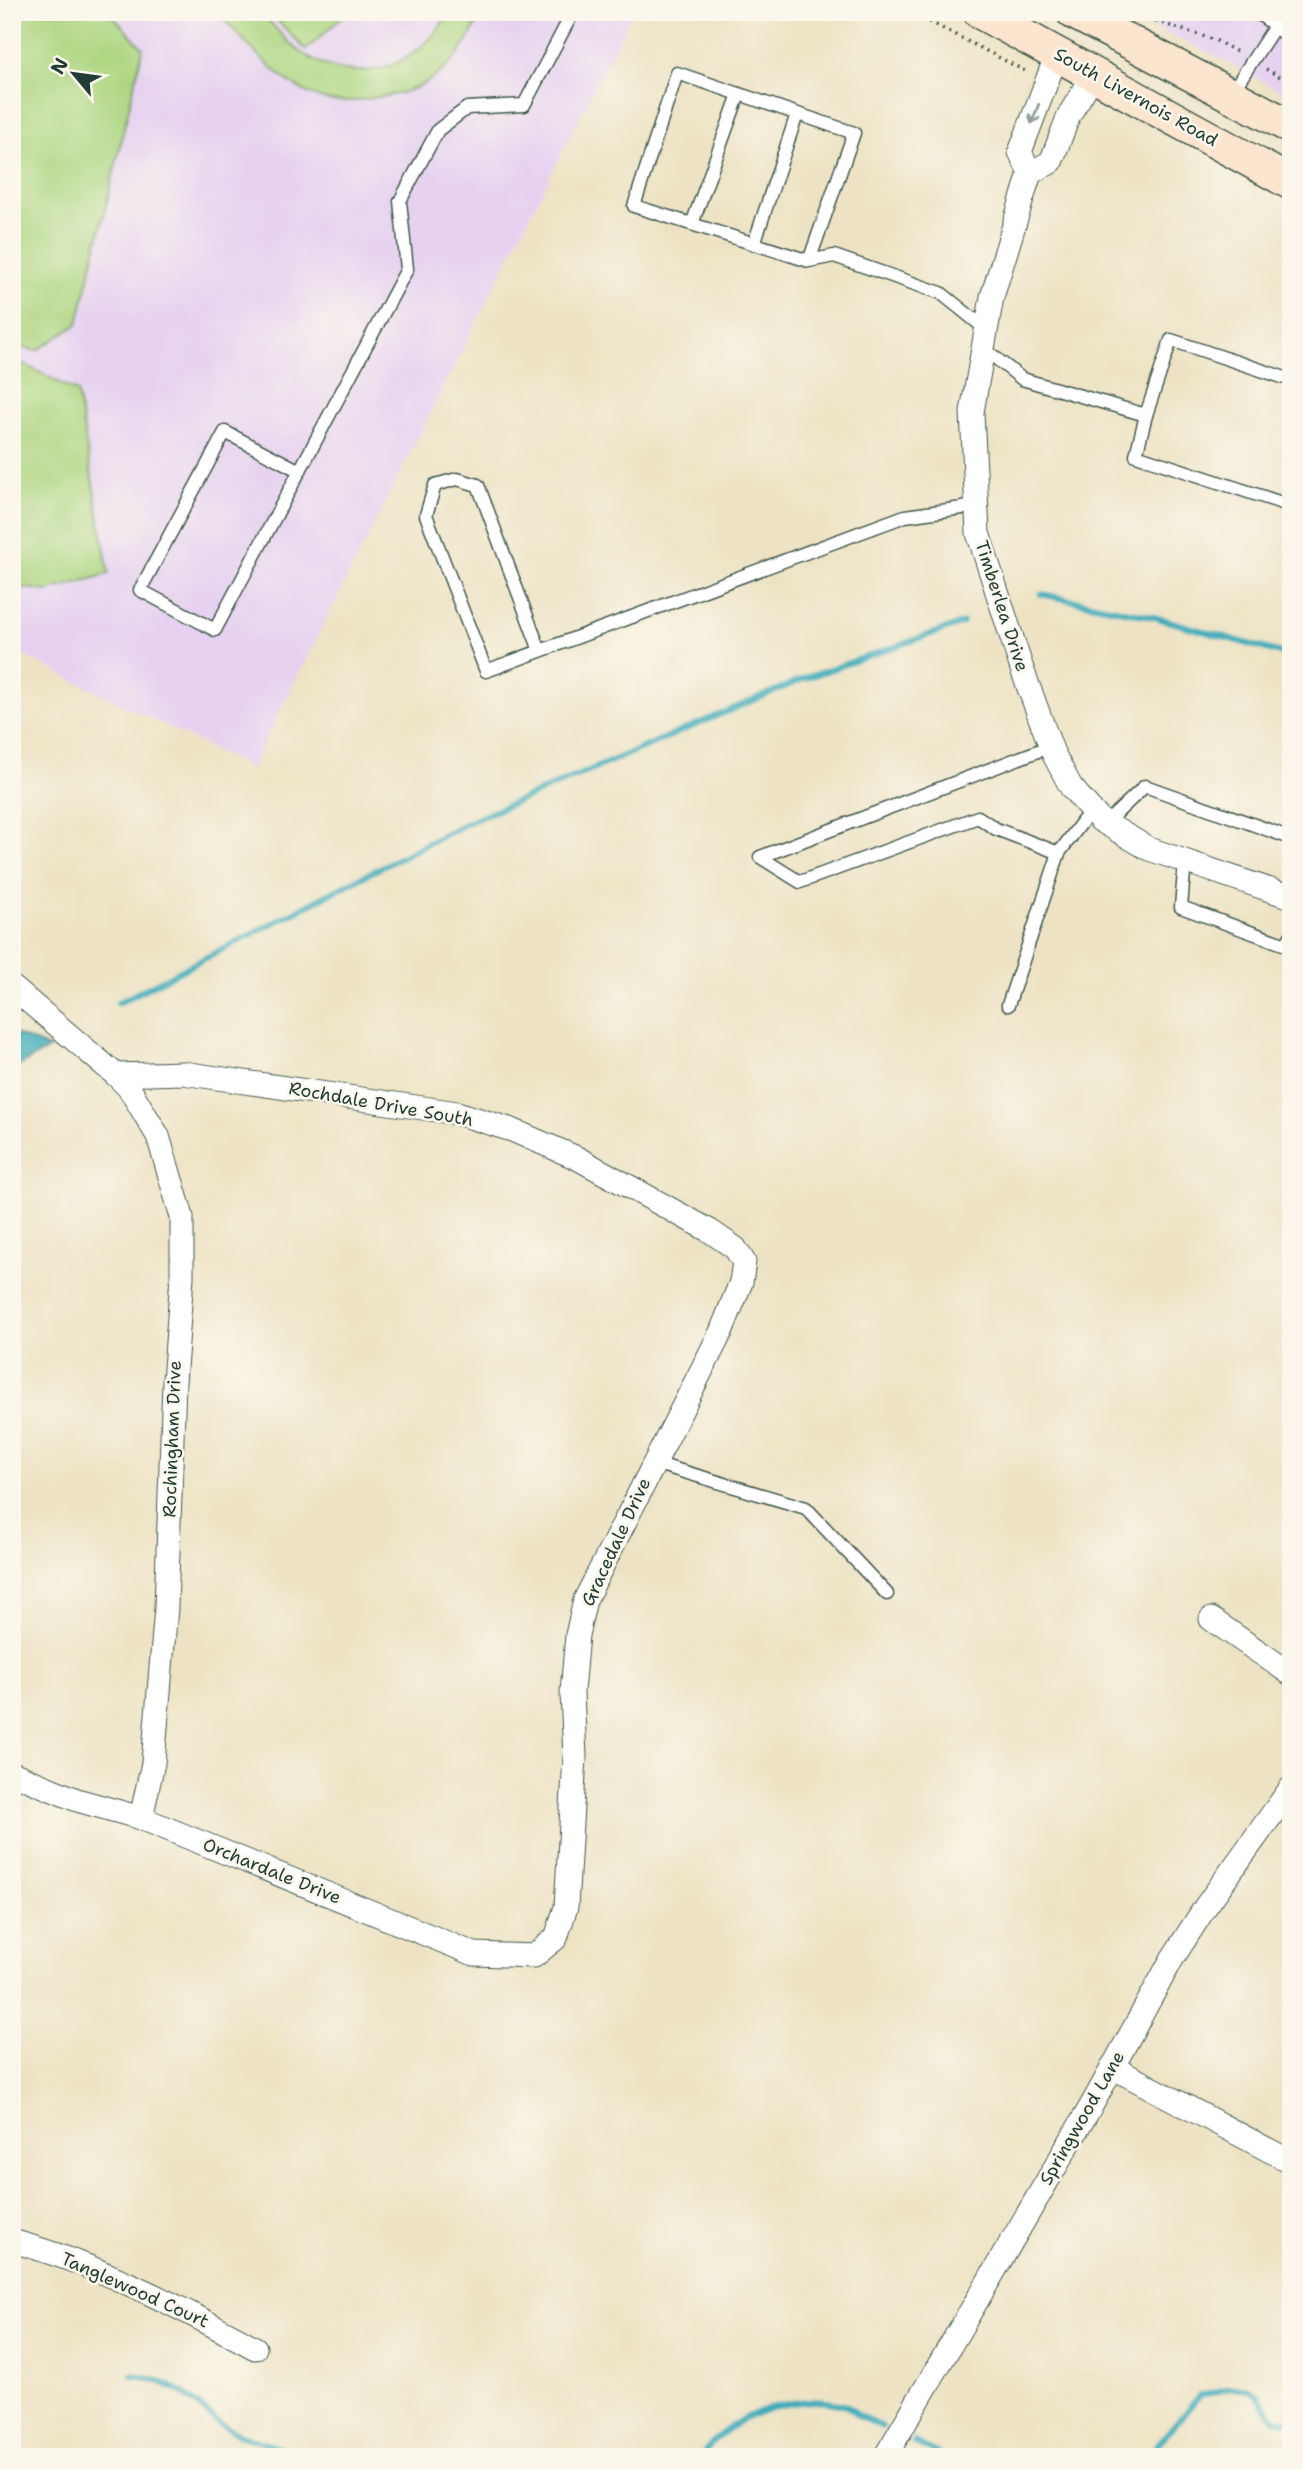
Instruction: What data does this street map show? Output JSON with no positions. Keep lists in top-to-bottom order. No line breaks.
{"streets":{"main road":["South Livernois Road"],"street":["Timberlea Drive","Rochdale Drive South","Rochingham Drive","Gracedale Drive","Orchardale Drive","Springwood Lane","Tanglewood Court"]},"crossings":[["South Livernois Road","Timberlea Drive"],["Rochdale Drive South","Rochingham Drive"],["Rochdale Drive South","Gracedale Drive"],["Rochingham Drive","Orchardale Drive"],["Gracedale Drive","Orchardale Drive"]],"north":"top left"}
